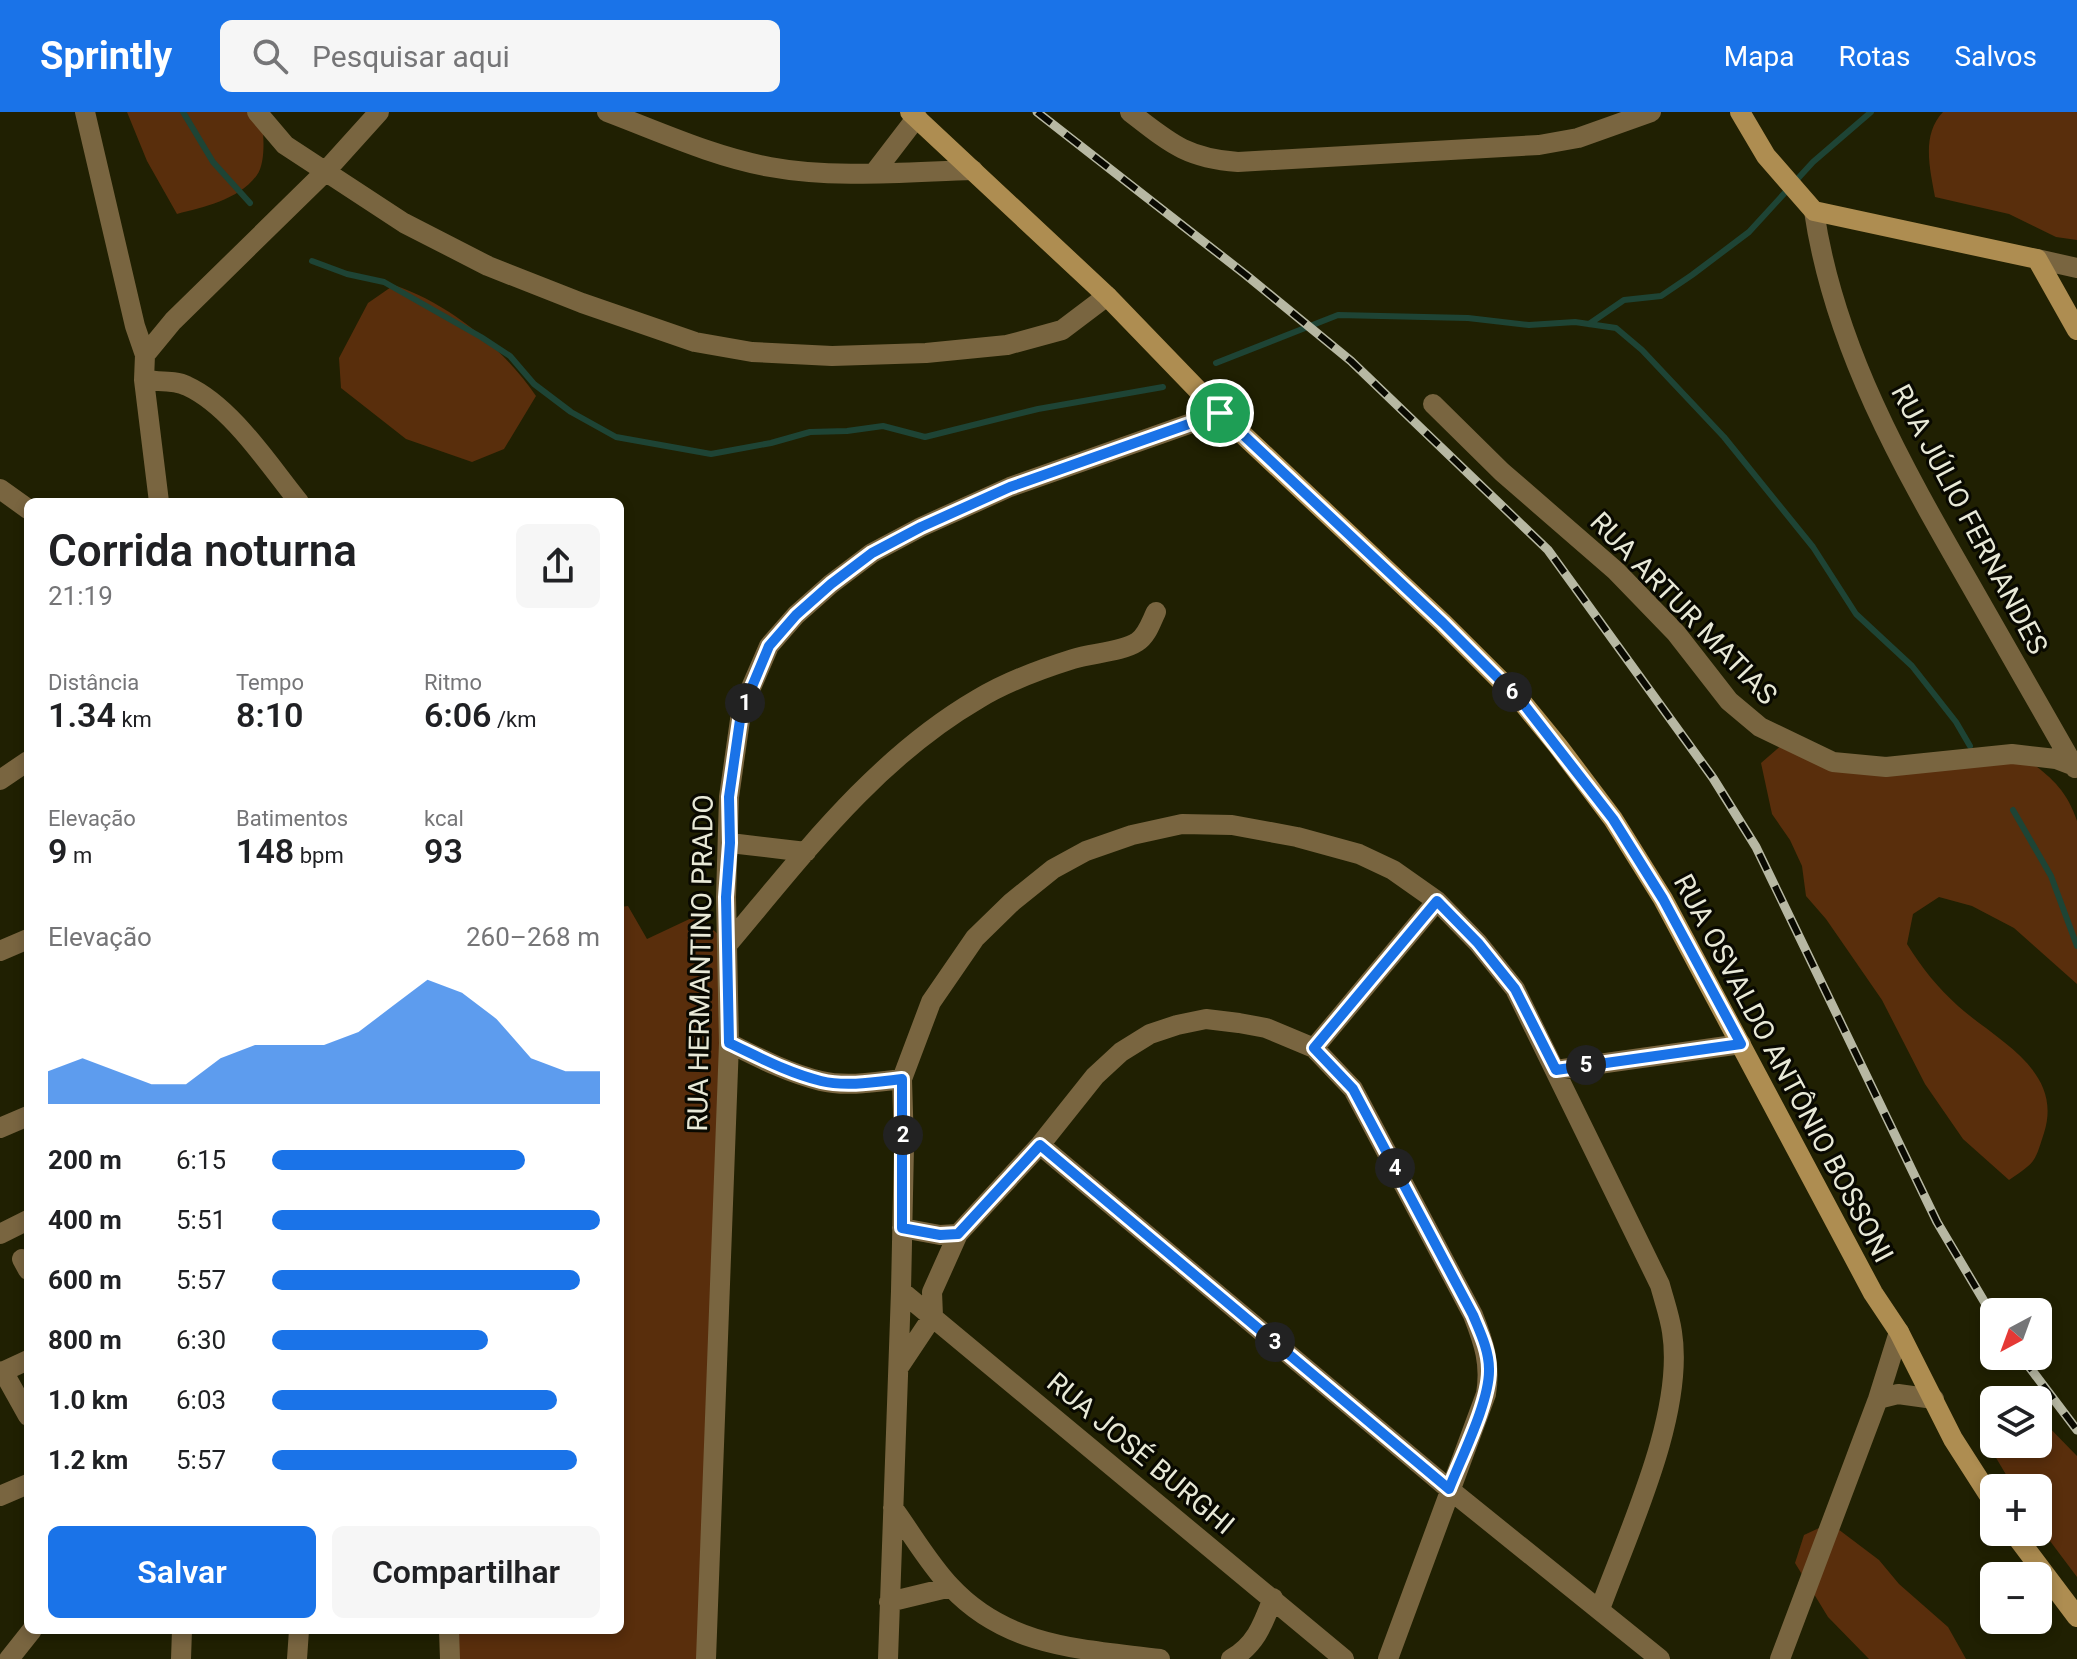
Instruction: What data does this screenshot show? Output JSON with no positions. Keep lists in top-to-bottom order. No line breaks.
{"streets":{"street":["RUA JÚLIO FERNANDES","RUA ARTUR MATIAS","RUA HERMANTINO PRADO","RUA OSVALDO ANTÔNIO BOSSONI","RUA JOSÉ BURGHI"]},"crossings":[["RUA JÚLIO FERNANDES","RUA ARTUR MATIAS"],["RUA HERMANTINO PRADO","RUA OSVALDO ANTÔNIO BOSSONI"]],"north":"bottom left","page":{"header":"Sprintly","search":"Pesquisar aqui","nav":["Mapa","Rotas","Salvos"],"heading":["Corrida noturna","21:19"],"stats":[["Distância","1.34 km"],["Tempo","8:10"],["Ritmo","6:06 /km"],["Elevação","9 m"],["Batimentos","148 bpm"],["kcal","93"]],"pins":["6","1","5","2","4","3"],"chart":["Elevação","260–268 m"],"list":[{"name":"200 m","note":"6:15"},{"name":"400 m","note":"5:51"},{"name":"600 m","note":"5:57"},{"name":"800 m","note":"6:30"},{"name":"1.0 km","note":"6:03"},{"name":"1.2 km","note":"5:57"}],"map_buttons":["+","−"],"buttons":["Salvar","Compartilhar"]}}
